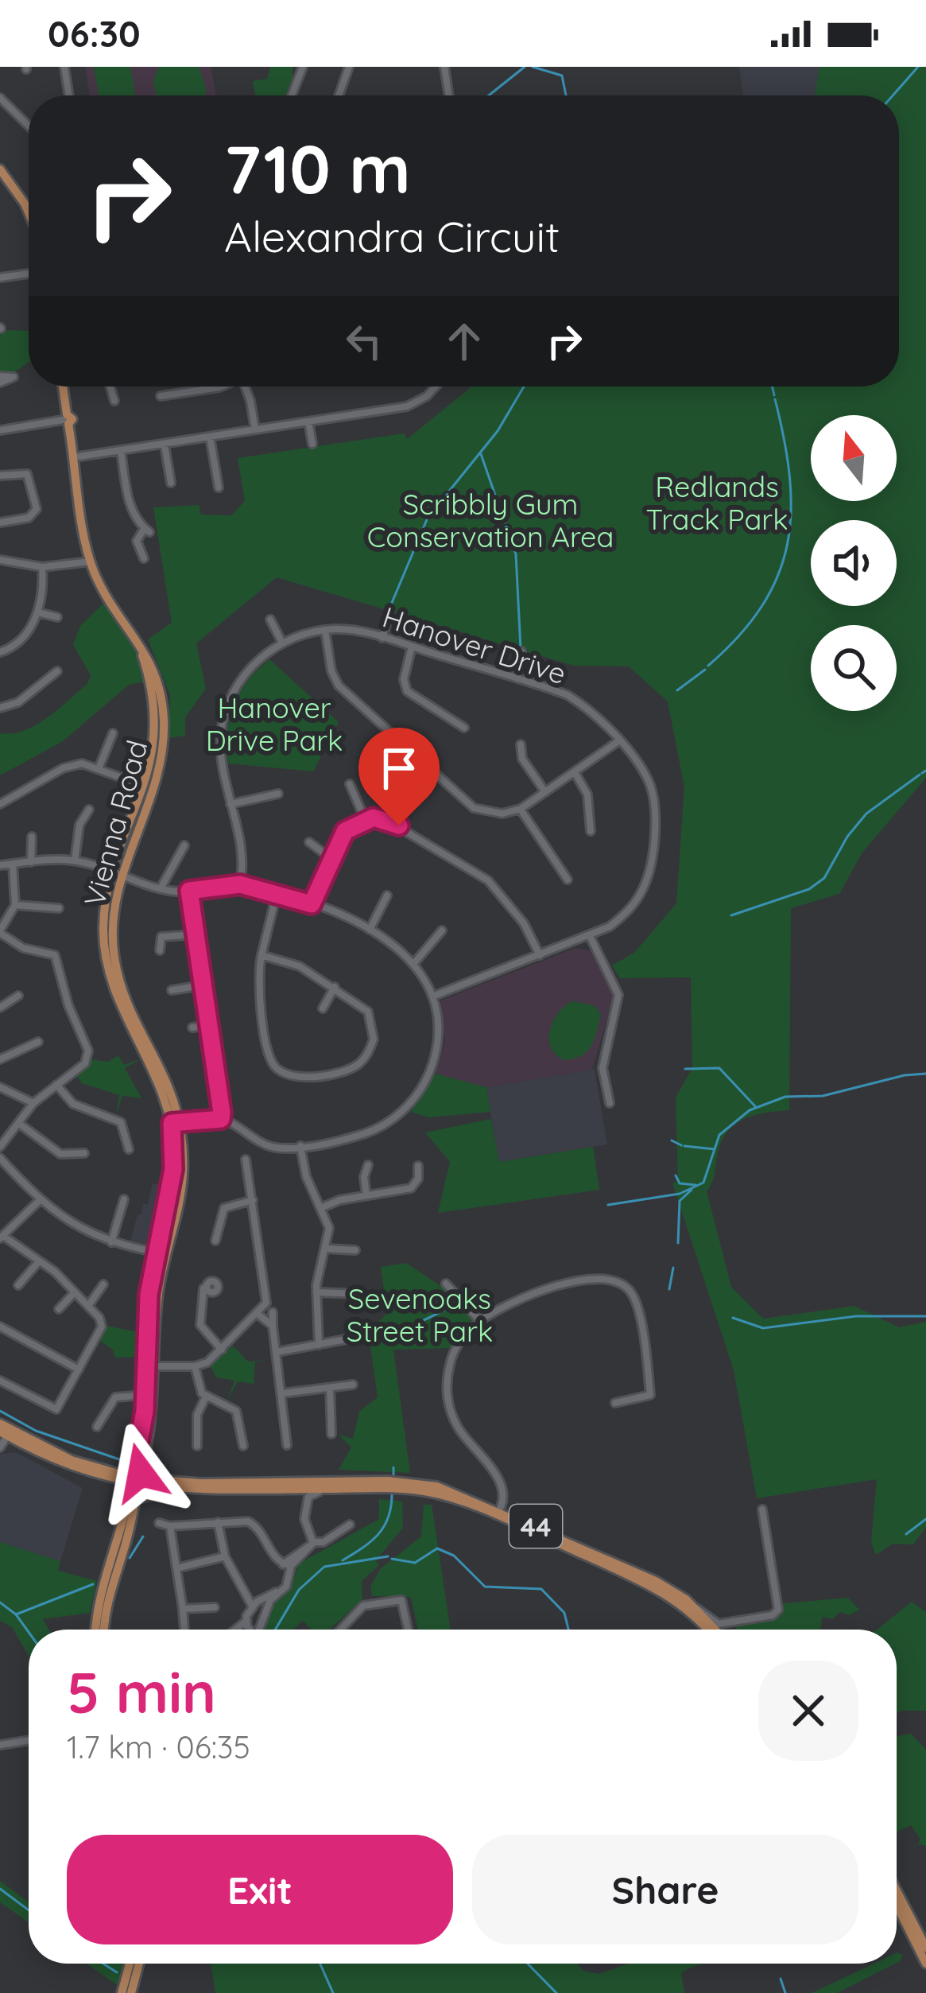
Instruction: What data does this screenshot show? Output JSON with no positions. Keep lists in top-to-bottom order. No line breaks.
{"streets":{"main road":["Vienna Road","44"],"street":["Hanover Drive"]},"crossings":[["Vienna Road","44"]],"parks":["Redlands Track Park","Scribbly Gum Conservation Area","Hanover Drive Park","Sevenoaks Street Park"],"north":"top","page":{"status":"06:30","turn":["710 m","Alexandra Circuit"],"heading":["5 min","1.7 km · 06:35"],"buttons":["Exit","Share"]}}
